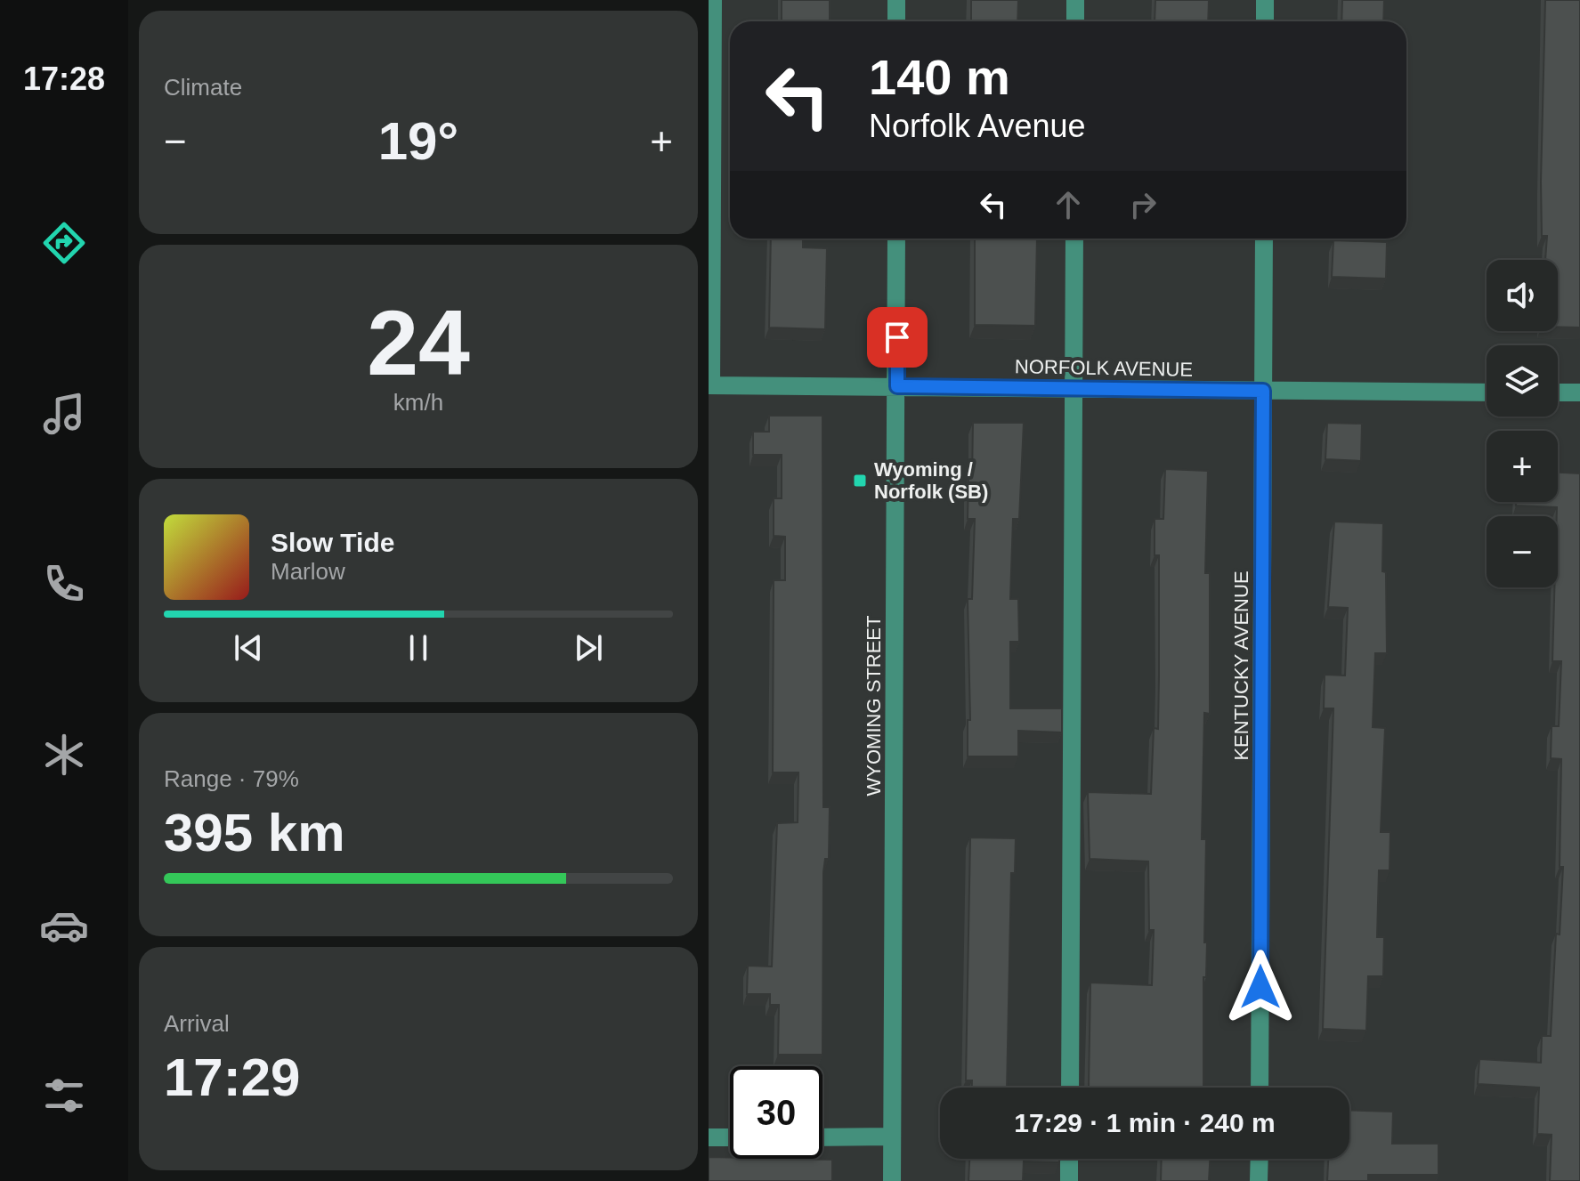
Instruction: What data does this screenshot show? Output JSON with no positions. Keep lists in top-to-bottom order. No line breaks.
{"streets":{"street":["NORFOLK AVENUE","KENTUCKY AVENUE","WYOMING STREET"]},"crossings":[["NORFOLK AVENUE","KENTUCKY AVENUE"],["NORFOLK AVENUE","WYOMING STREET"]],"places":{"transit":["Wyoming / Norfolk (SB)"]},"page":{"tabs":"17:28","tile":["Climate",["24","km/h"],["Range · 79%","395 km"],["Arrival","17:29"]],"turn":["140 m","Norfolk Avenue"],"heat":["−","19°","+"],"map_buttons":["+","−"],"song":["Slow Tide","Marlow"],"limit":"30","trip":"17:29 · 1 min · 240 m"}}
